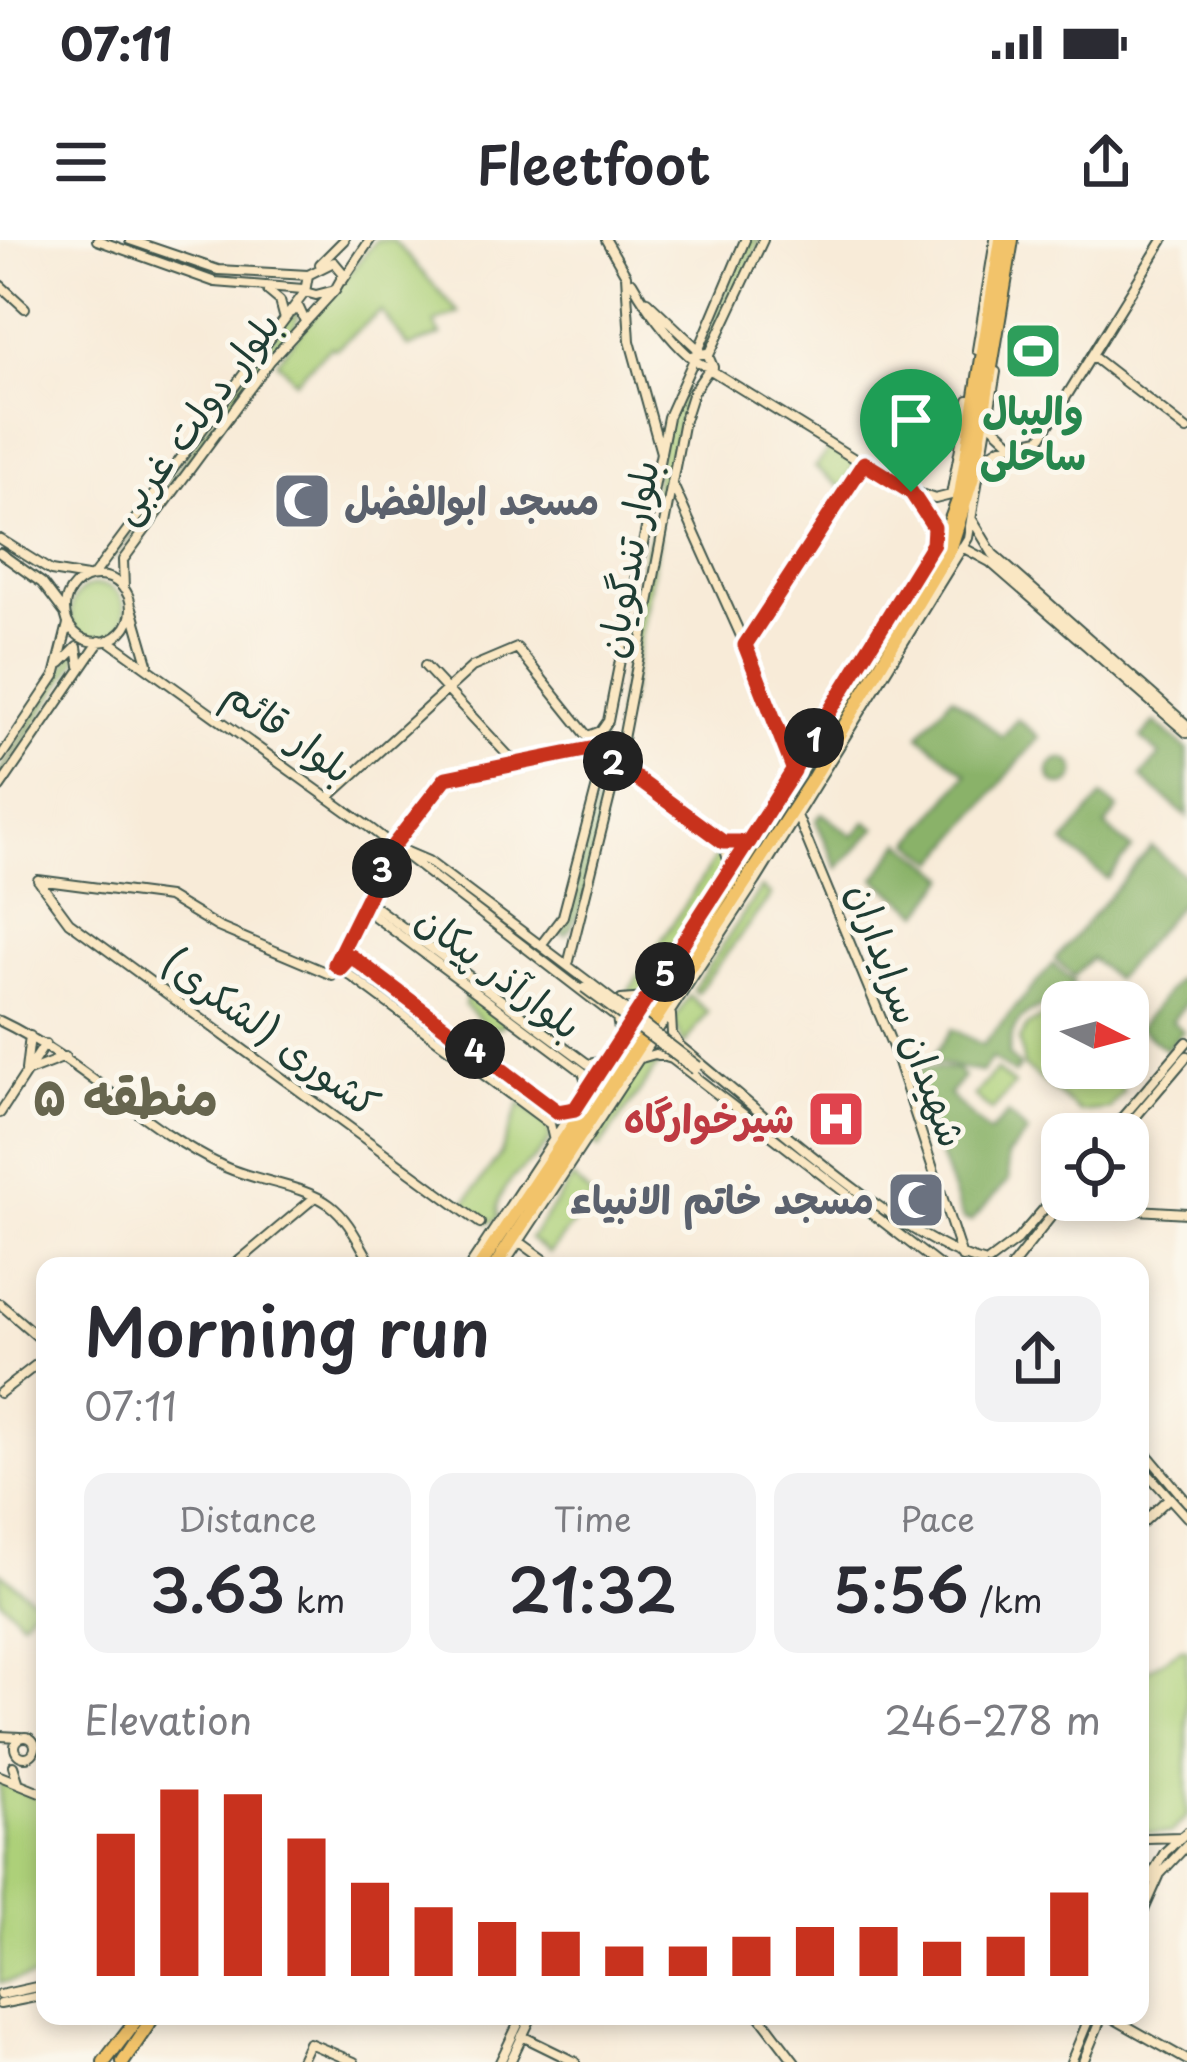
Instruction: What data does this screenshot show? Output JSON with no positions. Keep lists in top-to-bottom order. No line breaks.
{"streets":{"street":["بلوار دولت غربی","بلوار تندگویان","بلوار قائم","بلوارآذر پیکان","شهیدان سرایداران","کشوری (لشکری)"]},"crossings":[["بلوار دولت غربی","بلوار قائم"]],"districts":["منطقه ۵"],"places":{"sports":["والیبال ساحلی"],"mosque":["مسجد ابوالفضل","مسجد خاتم الانبیاء"],"hospital":["شیرخوارگاه"]},"north":"right","page":{"status":"07:11","header":"Fleetfoot","pins":["1","2","3","5","4"],"heading":["Morning run","07:11"],"stats":[["Distance","3.63 km"],["Time","21:32"],["Pace","5:56 /km"]],"chart":["Elevation","246–278 m"]}}
